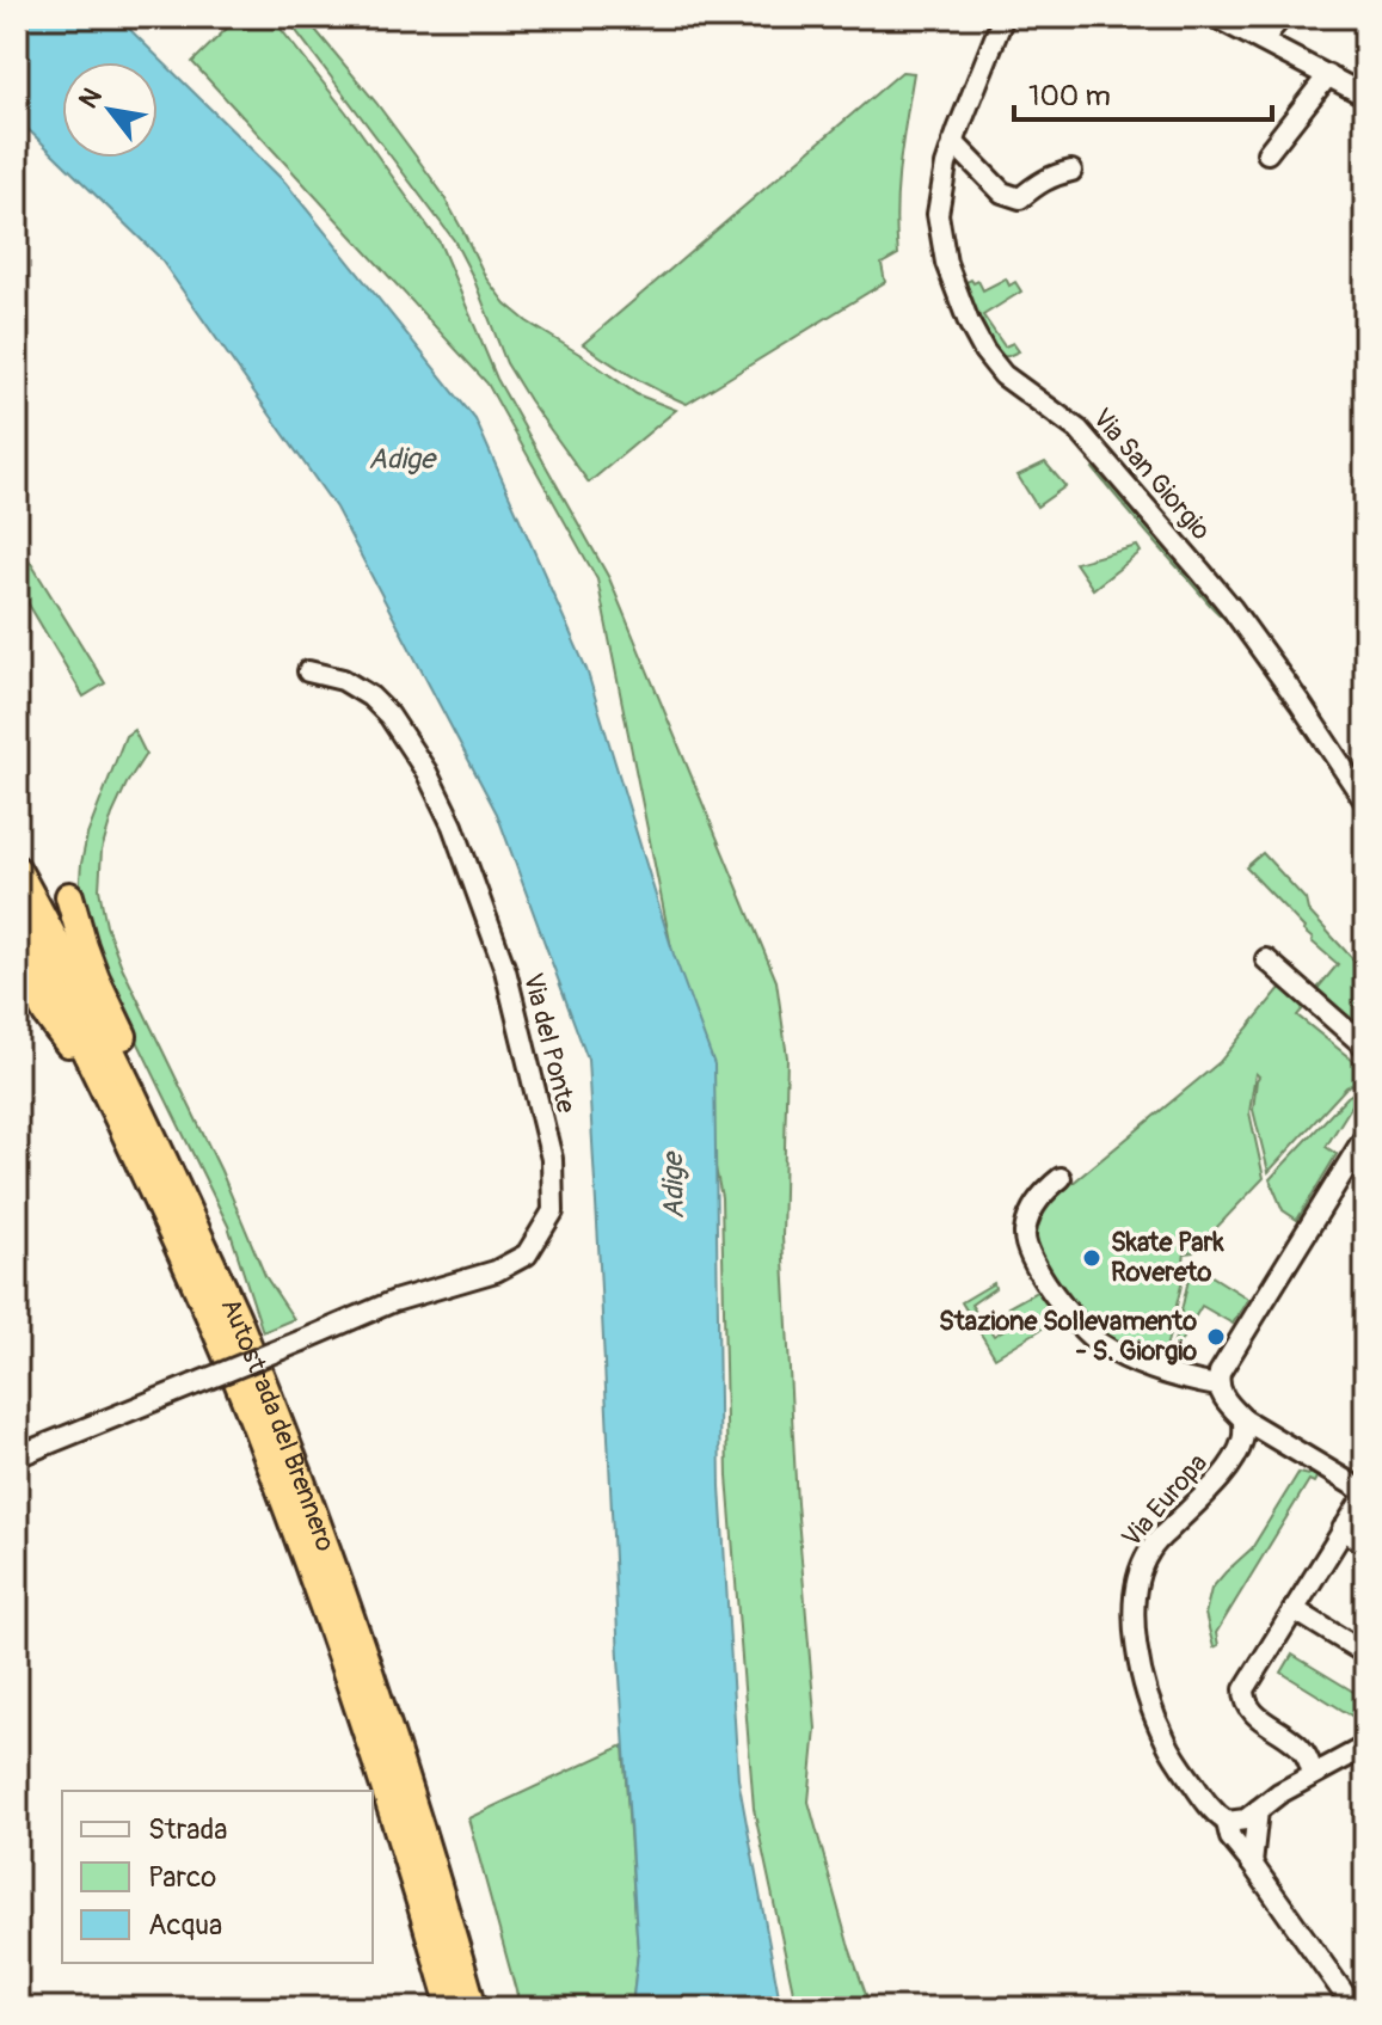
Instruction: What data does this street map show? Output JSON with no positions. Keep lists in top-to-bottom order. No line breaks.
{"streets":{"highway":["Autostrada del Brennero"],"street":["Via San Giorgio","Via del Ponte","Via Europa"]},"water":["Adige"],"places":["Skate Park Rovereto","Stazione Sollevamento - S. Giorgio"],"legend":["Strada","Parco","Acqua"],"scale_bar":"100 m","north":"top left"}
